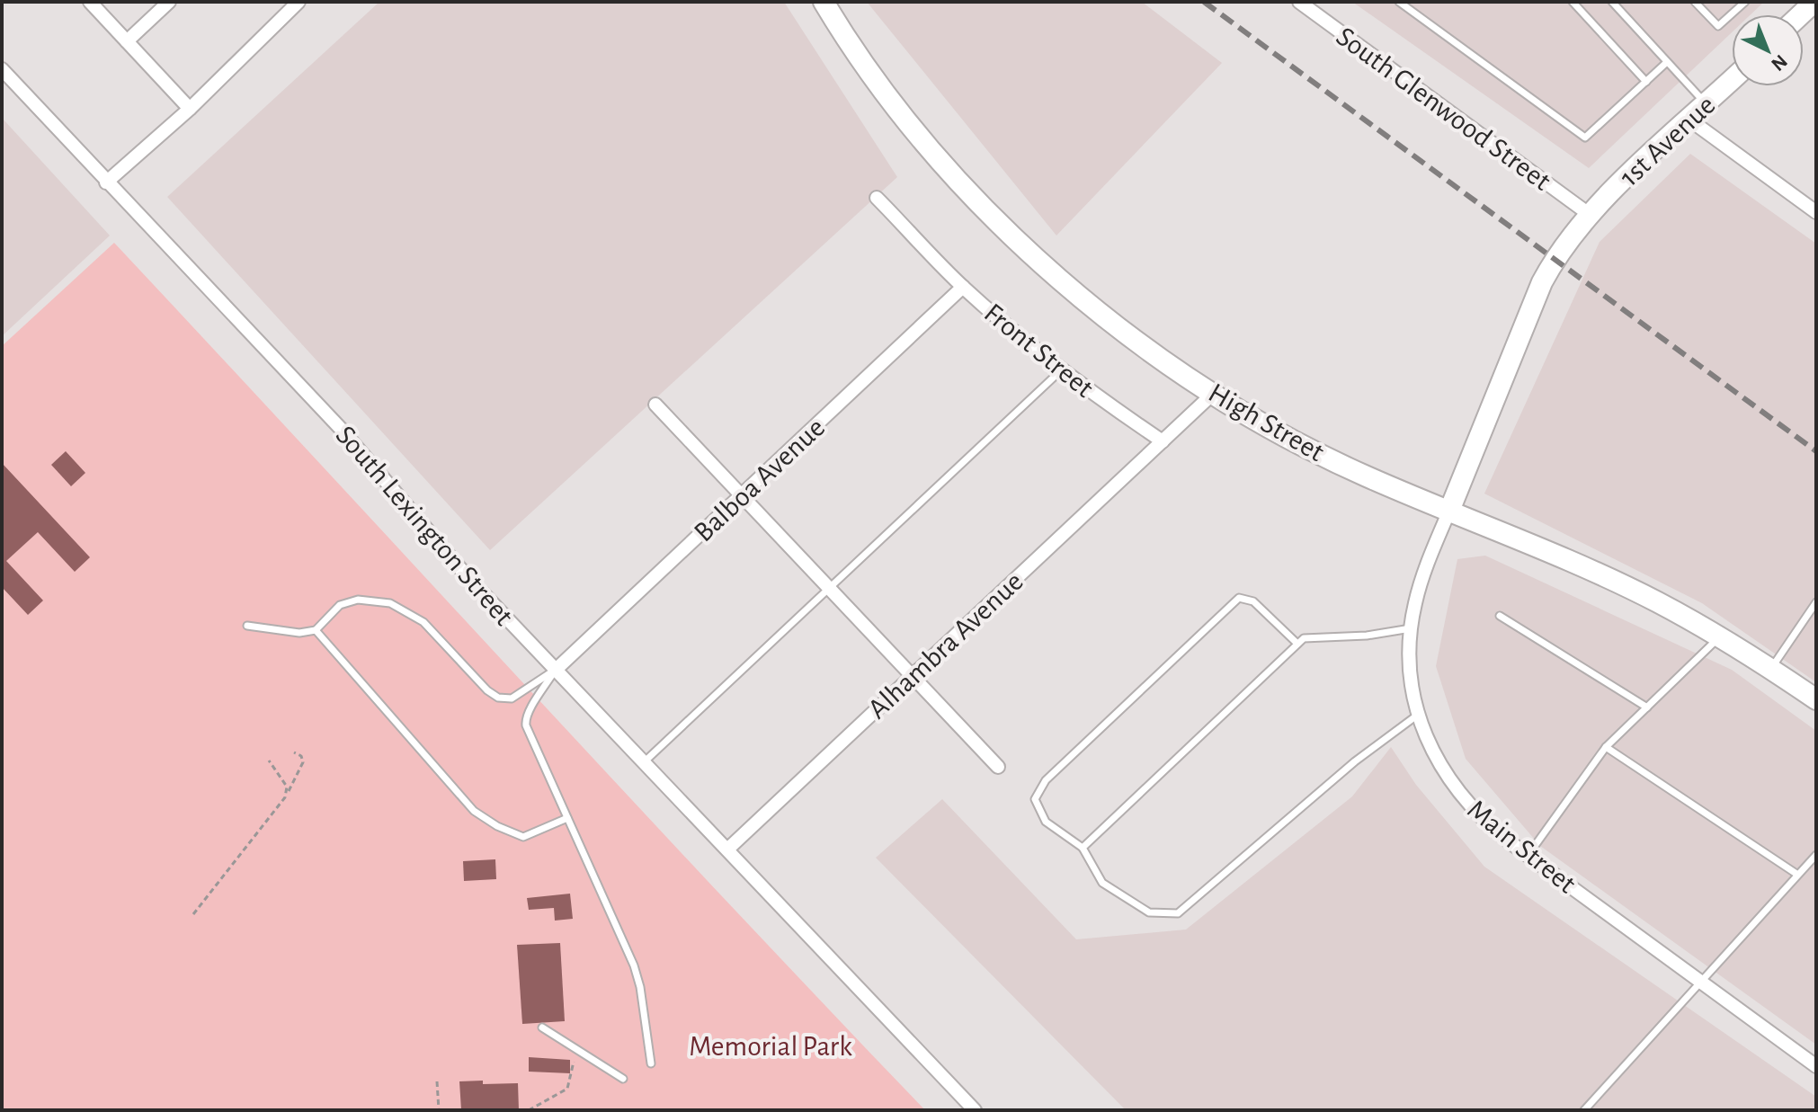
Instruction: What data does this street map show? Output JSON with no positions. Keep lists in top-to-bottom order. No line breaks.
{"streets":{"main road":["1st Avenue","High Street","Main Street"],"street":["South Glenwood Street","Front Street","Balboa Avenue","South Lexington Street","Alhambra Avenue"]},"crossings":[["South Glenwood Street","1st Avenue"],["South Glenwood Street","Main Street"],["1st Avenue","Main Street"],["Front Street","Balboa Avenue"],["Front Street","Alhambra Avenue"],["High Street","Main Street"],["Balboa Avenue","South Lexington Street"],["South Lexington Street","Alhambra Avenue"]],"parks":["Memorial Park"],"north":"bottom right"}
